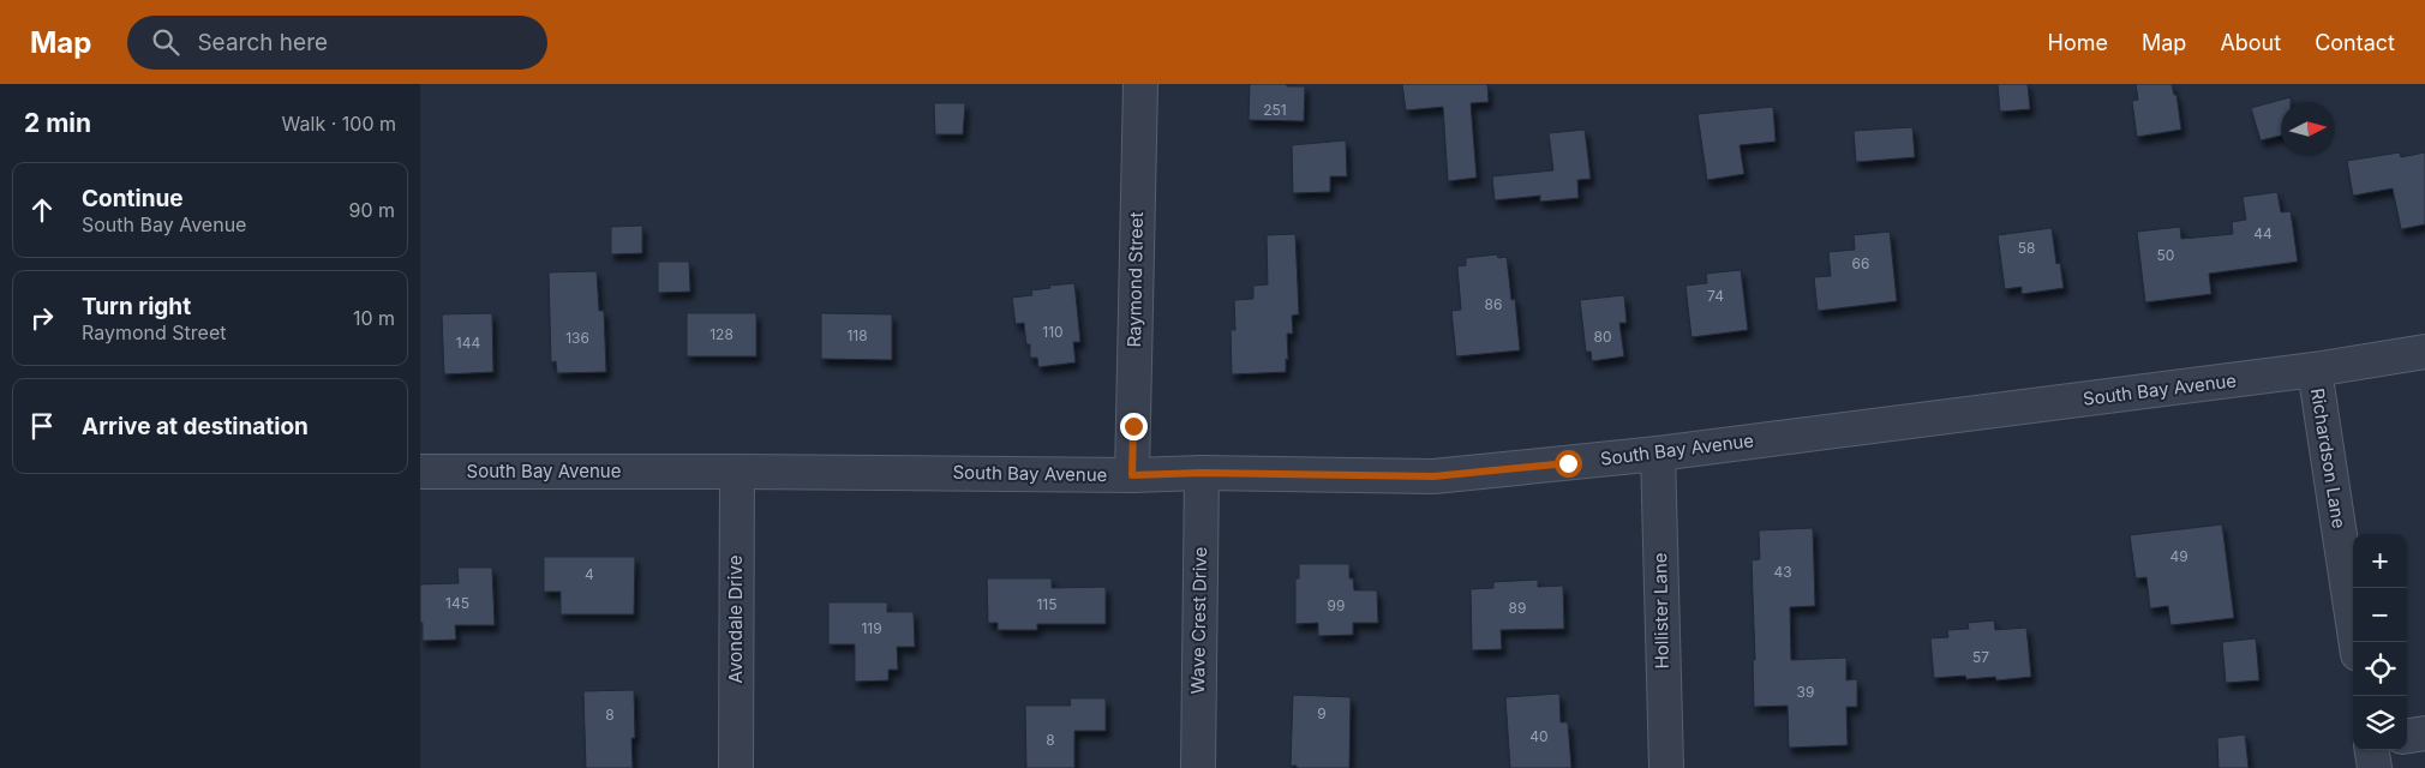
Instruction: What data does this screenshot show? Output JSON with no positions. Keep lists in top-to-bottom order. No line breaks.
{"streets":{"street":["Raymond Street","South Bay Avenue","Richardson Lane","Hollister Lane","Avondale Drive","Wave Crest Drive"]},"crossings":[["Raymond Street","South Bay Avenue"],["South Bay Avenue","Richardson Lane"],["South Bay Avenue","Hollister Lane"],["South Bay Avenue","Avondale Drive"],["South Bay Avenue","Wave Crest Drive"]],"house_numbers":["251","44","58","50","66","74","86","110","128","118","80","136","144","49","43","4","145","115","99","89","119","57","39","9","8","40","8"],"north":"right","page":{"header":"Map","search":"Search here","nav":["Home","Map","About","Contact"],"heading":["2 min","Walk · 100 m"],"list":[["Continue","South Bay Avenue","90 m"],["Turn right","Raymond Street","10 m"],"Arrive at destination"],"map_buttons":["+","−"]}}
